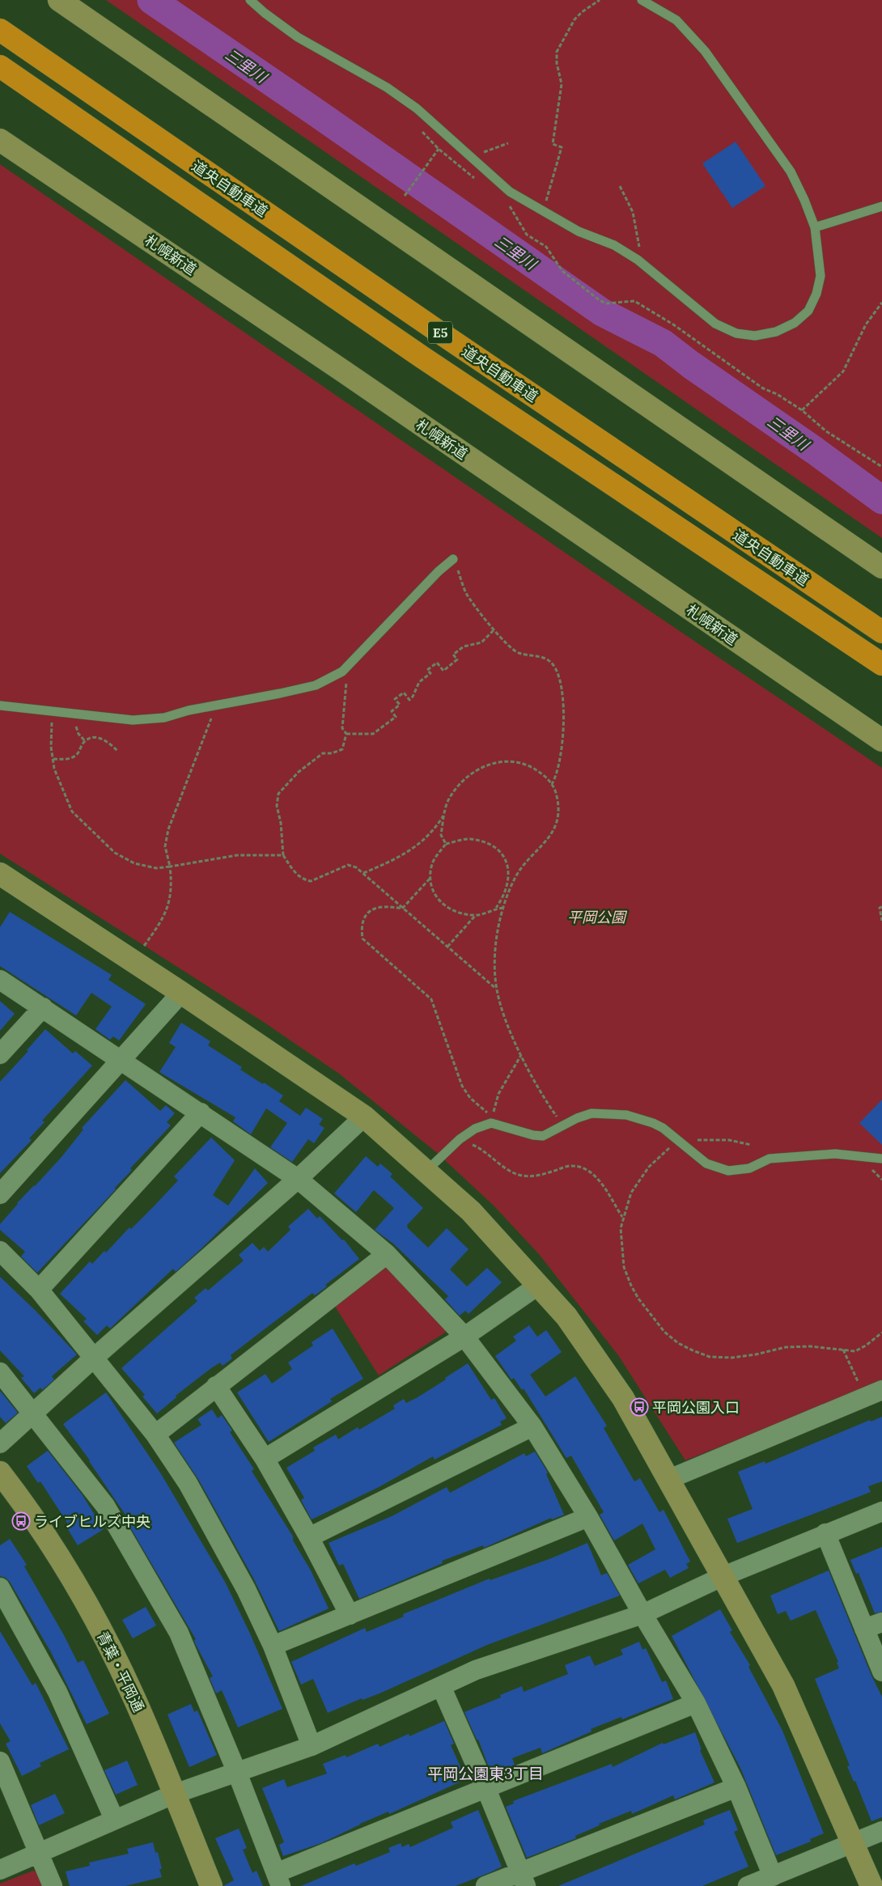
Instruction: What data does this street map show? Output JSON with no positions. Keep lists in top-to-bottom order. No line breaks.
{"streets":{"highway":["道央自動車道","E5"],"street":["札幌新道","青葉・平岡通"]},"districts":["平岡公園東3丁目"],"water":["三里川"],"parks":["平岡公園"],"places":{"bus stop":["平岡公園入口","ライブヒルズ中央"]}}
